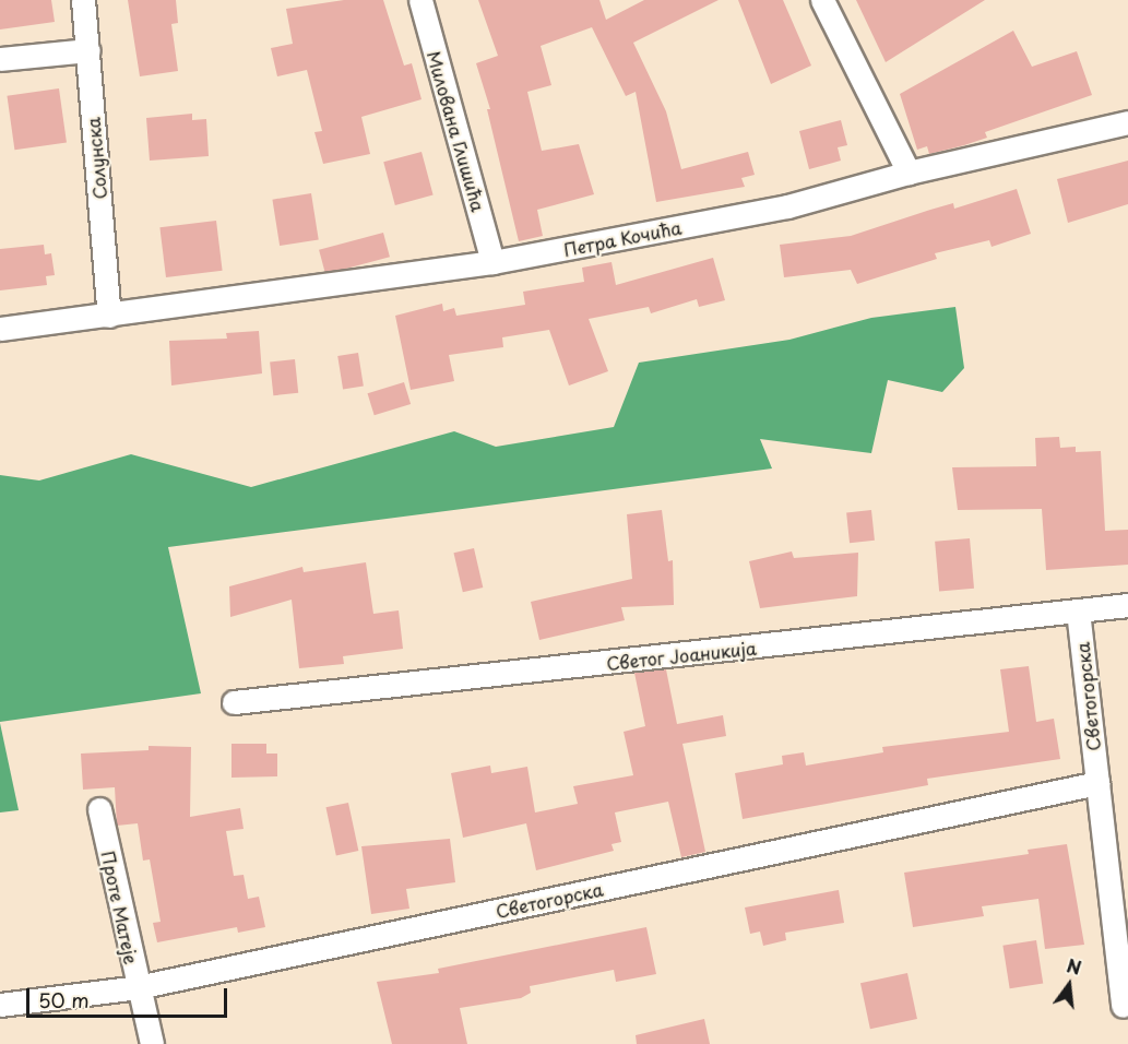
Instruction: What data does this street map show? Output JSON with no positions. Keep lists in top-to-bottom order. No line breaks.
{"streets":{"street":["Милована Глишића","Солунска","Петра Кочића","Светог Јоаникија","Светогорска","Проте Матеје"]},"crossings":[["Милована Глишића","Петра Кочића"],["Солунска","Петра Кочића"],["Светог Јоаникија","Светогорска"],["Светогорска","Проте Матеје"]],"scale_bar":"50 m","north":"top"}
